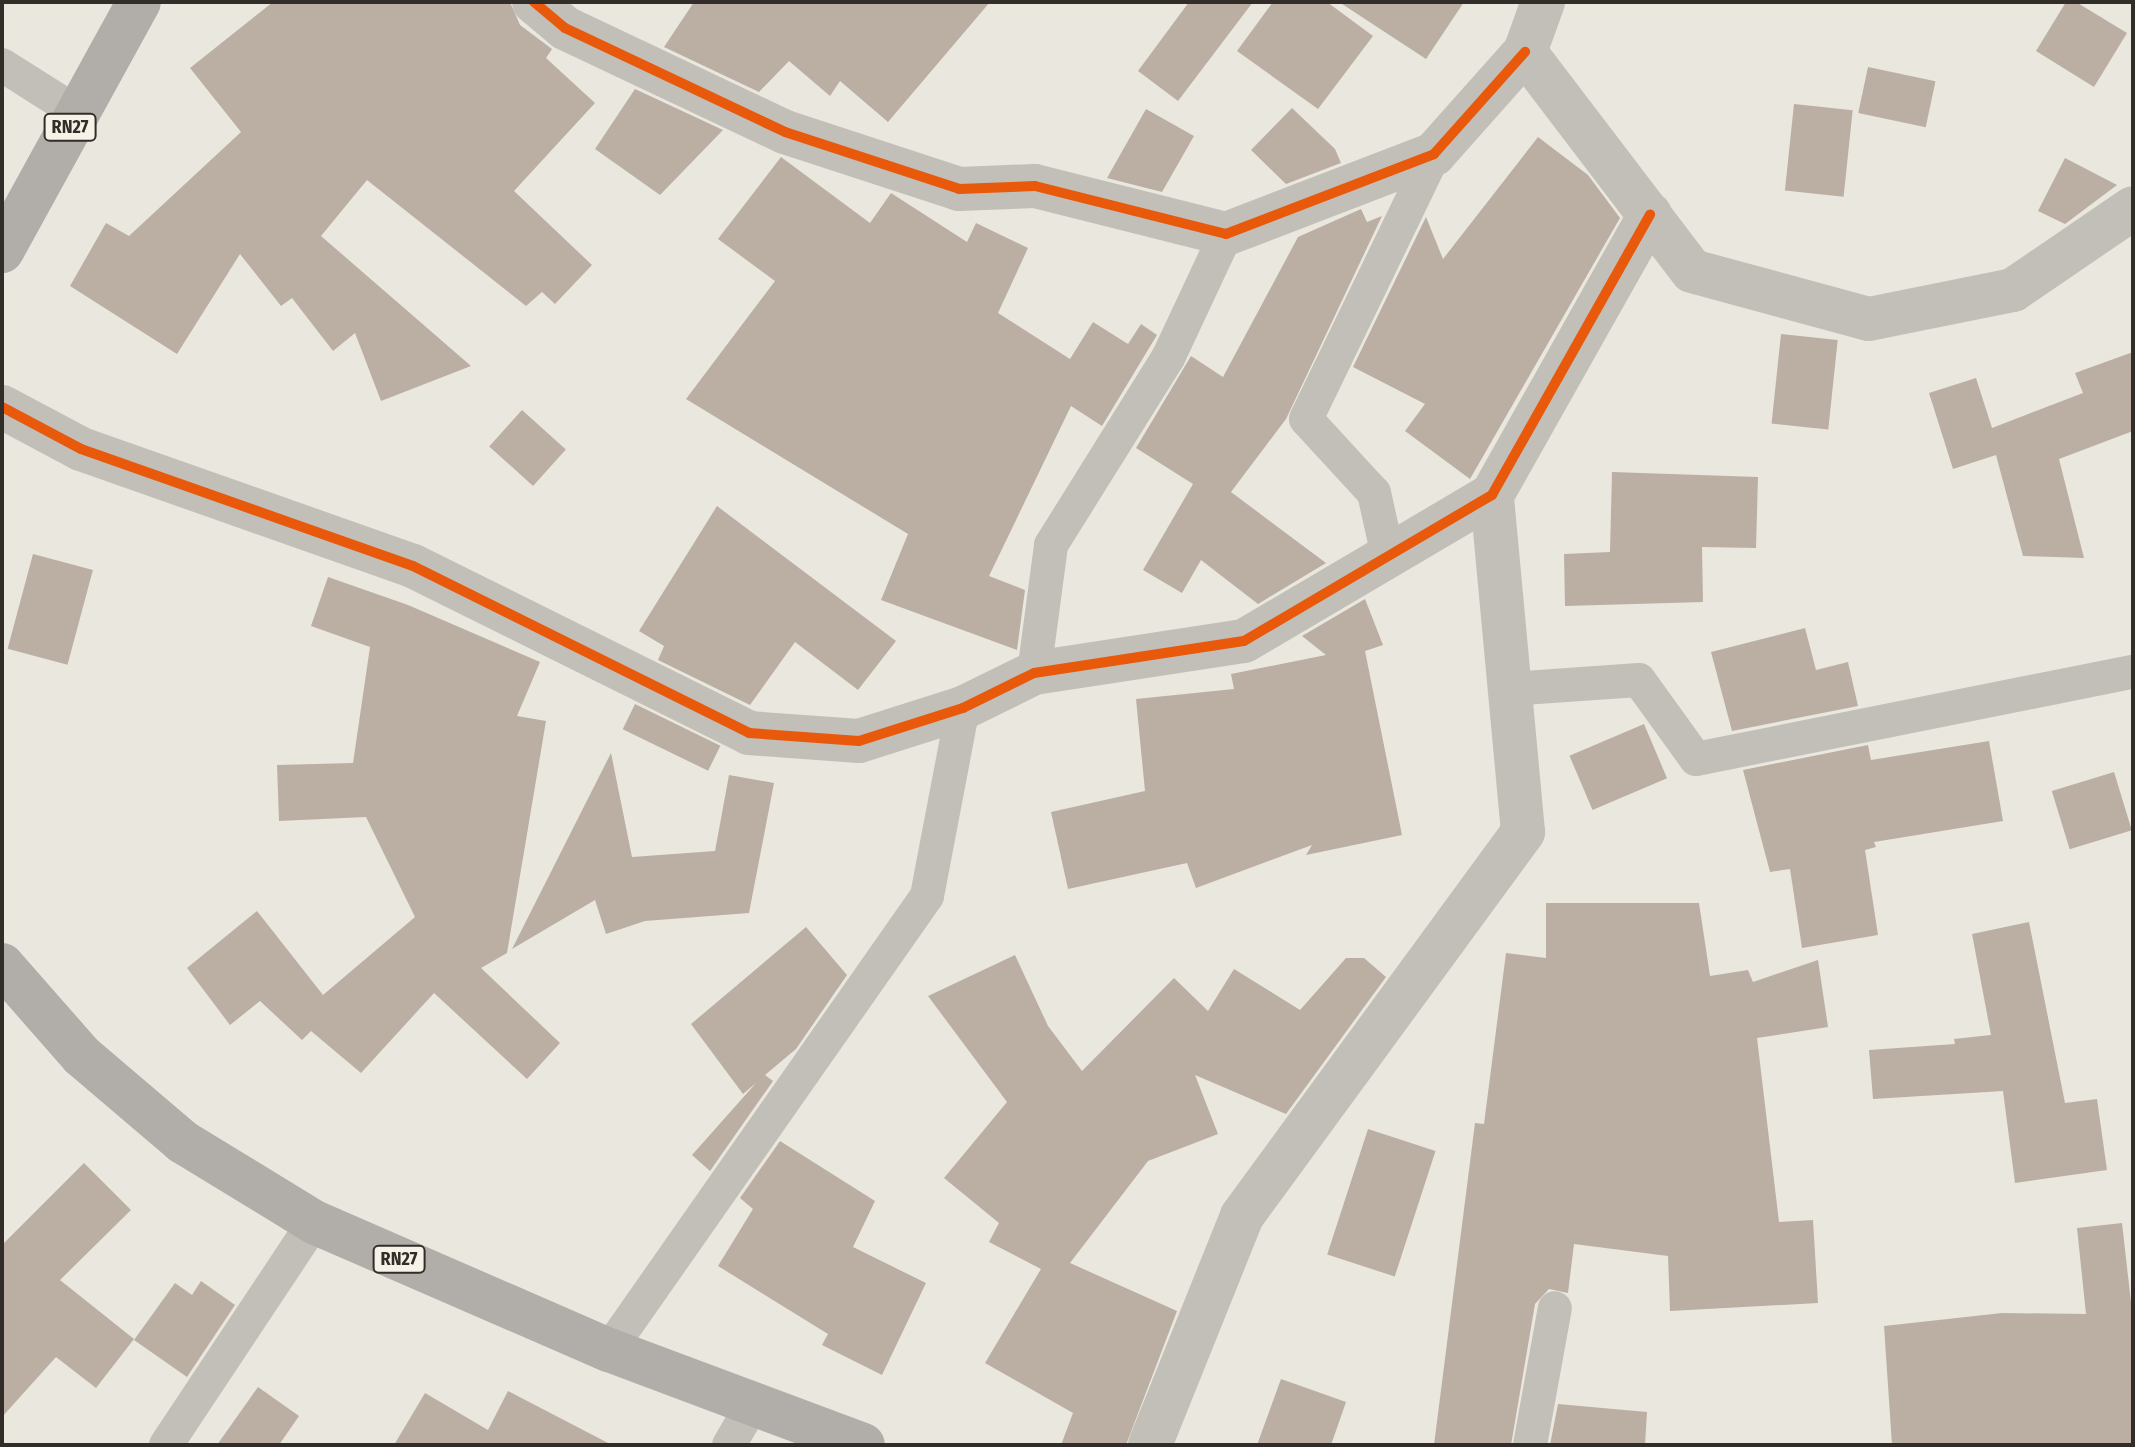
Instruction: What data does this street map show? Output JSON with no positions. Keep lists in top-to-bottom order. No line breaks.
{"streets":{"main road":["RN27"]}}
